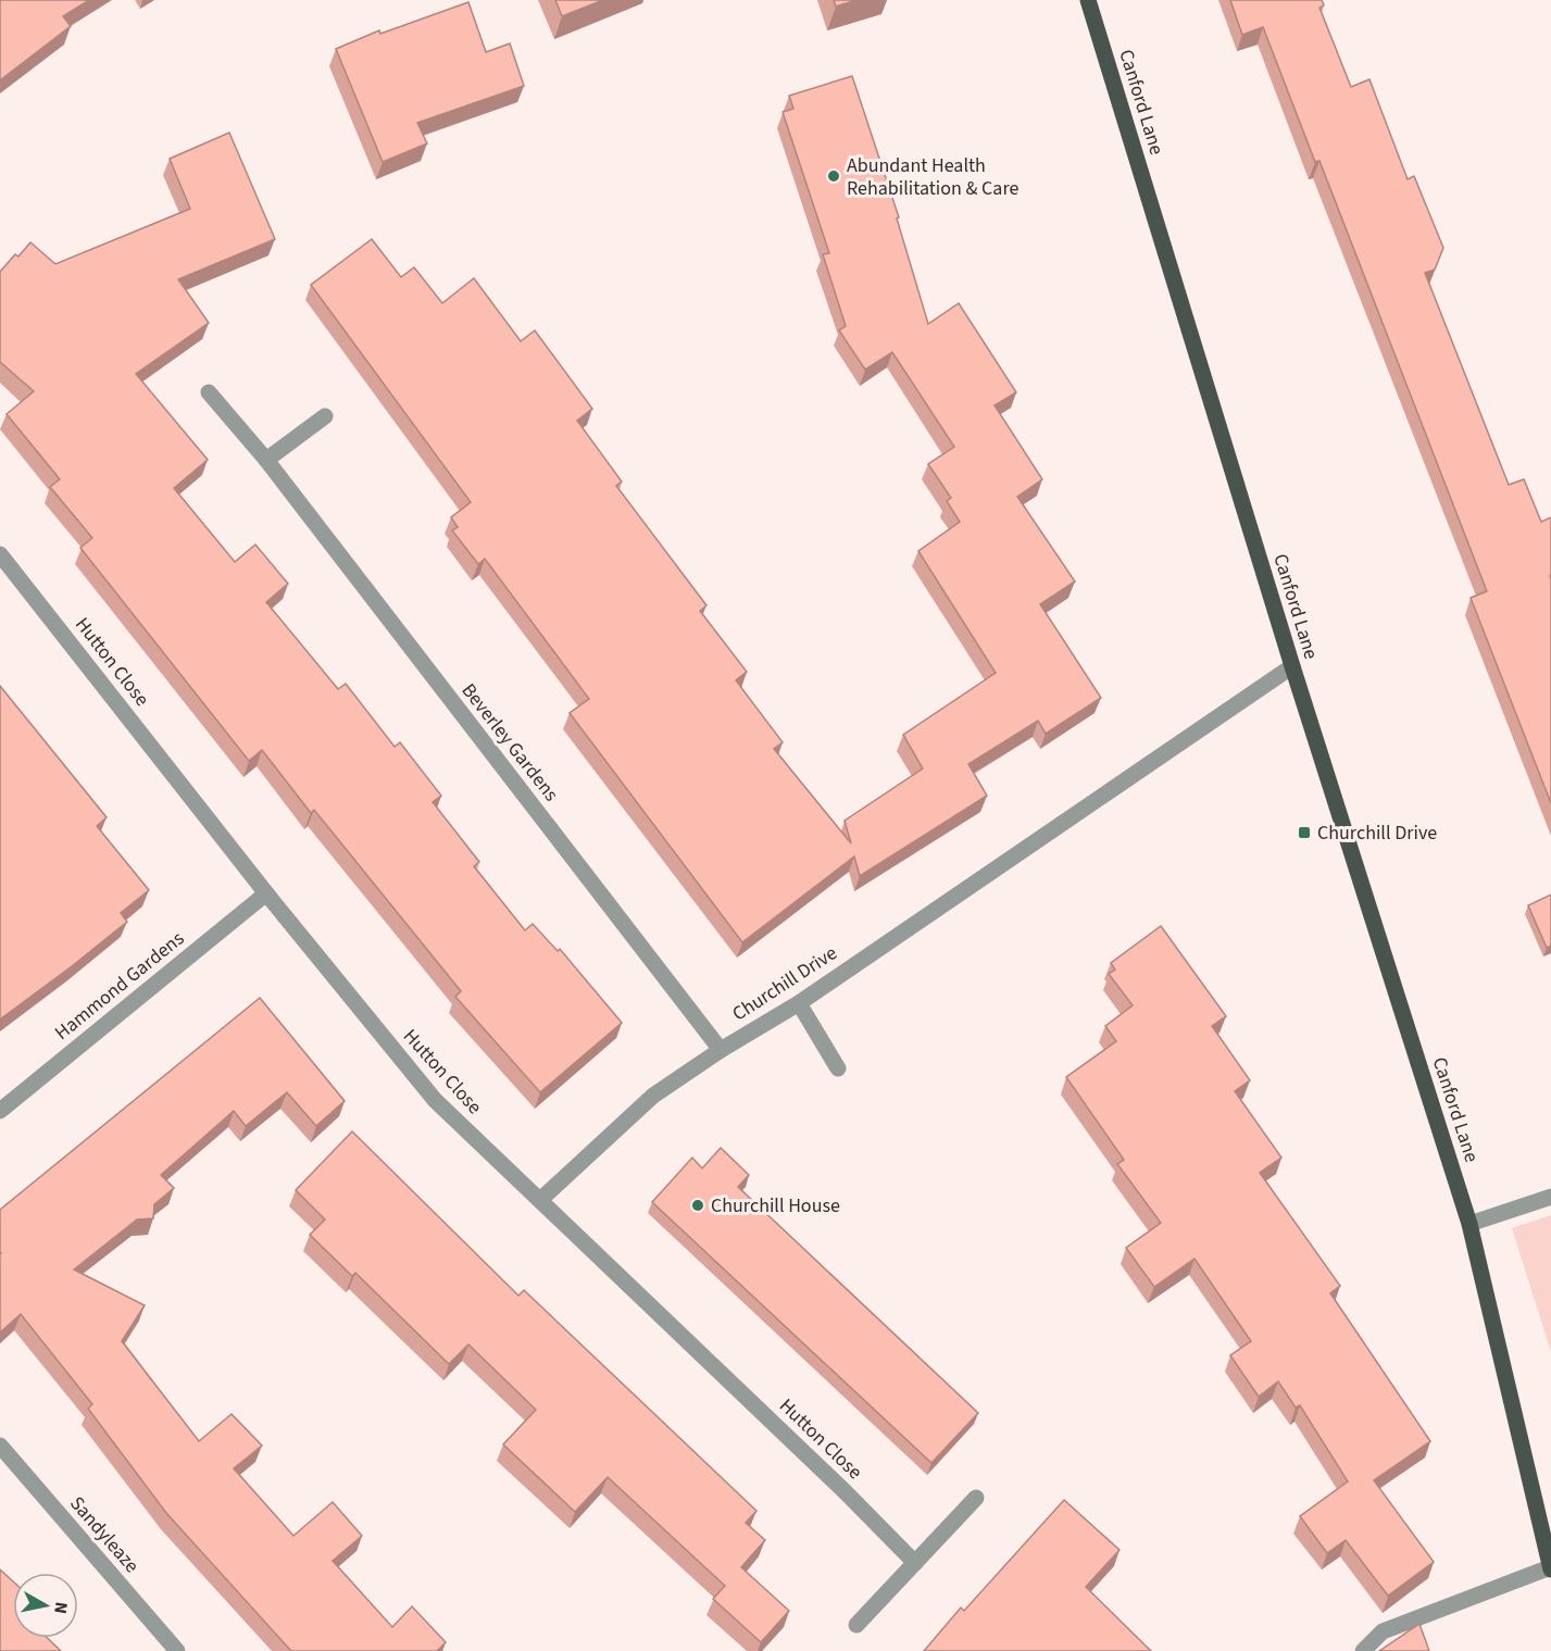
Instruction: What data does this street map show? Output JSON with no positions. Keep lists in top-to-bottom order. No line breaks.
{"streets":{"main road":["Canford Lane"],"street":["Hutton Close","Beverley Gardens","Churchill Drive","Hammond Gardens","Sandyleaze"]},"crossings":[["Canford Lane","Churchill Drive"],["Hutton Close","Churchill Drive"],["Hutton Close","Hammond Gardens"],["Beverley Gardens","Churchill Drive"]],"places":{"other":["Abundant Health Rehabilitation & Care","Churchill House"],"transit":["Churchill Drive"]},"north":"right"}
